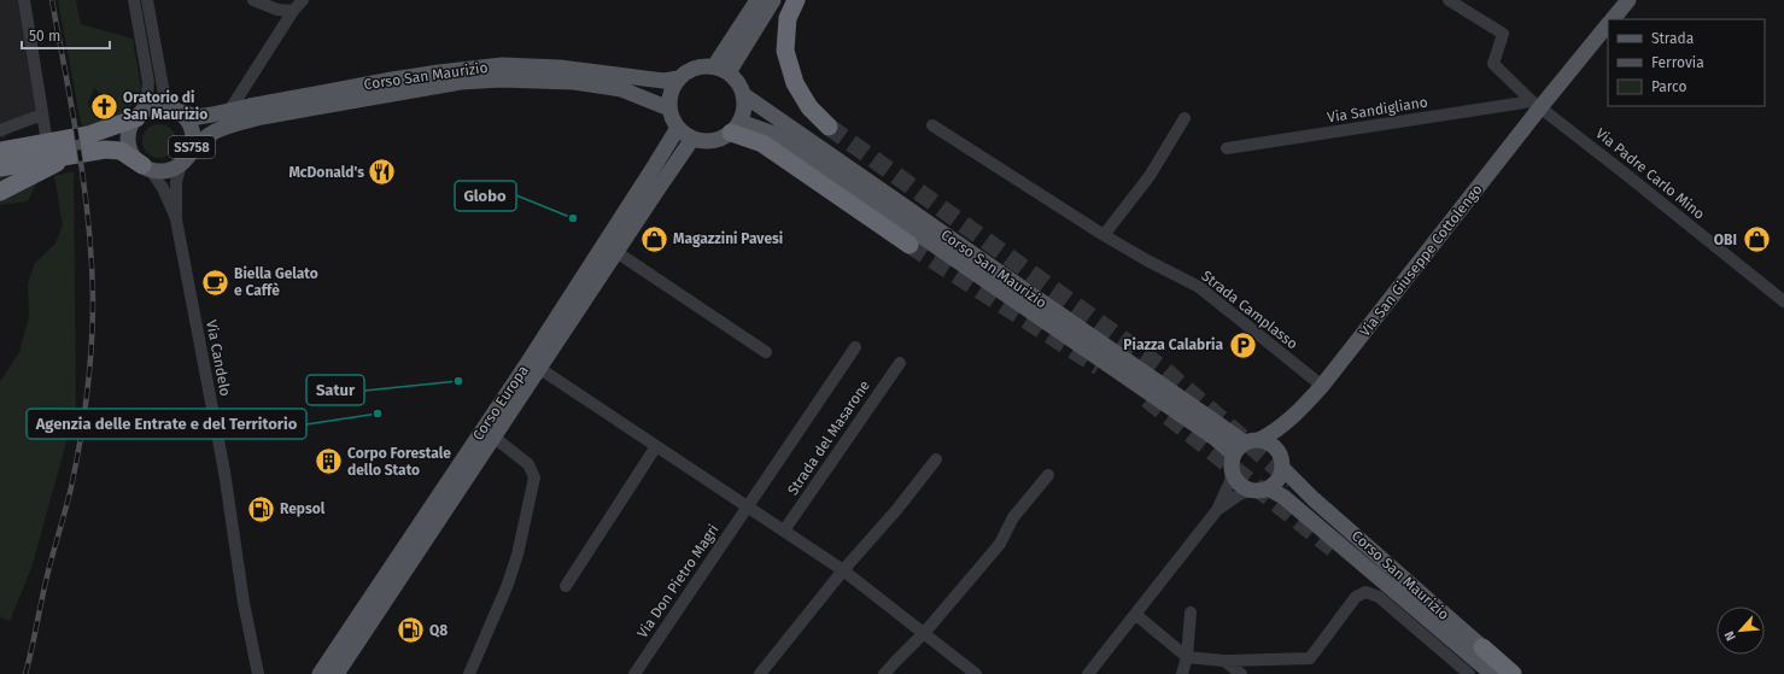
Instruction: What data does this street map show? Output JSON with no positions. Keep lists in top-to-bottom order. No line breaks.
{"streets":{"main road":["Corso San Maurizio","SS758","Via San Giuseppe Cottolengo","Corso Europa"],"street":["Via Sandigliano","Via Padre Carlo Mino","Strada Camplasso","Via Candelo","Strada del Masarone","Via Don Pietro Magri"]},"crossings":[["Corso San Maurizio","SS758"],["Corso San Maurizio","Via San Giuseppe Cottolengo"],["Corso San Maurizio","Via Candelo"],["Corso San Maurizio","Corso Europa"],["Via Sandigliano","Via Padre Carlo Mino"],["Via Sandigliano","Via San Giuseppe Cottolengo"],["SS758","Via Candelo"],["Via Padre Carlo Mino","Via San Giuseppe Cottolengo"],["Via San Giuseppe Cottolengo","Strada Camplasso"],["Strada del Masarone","Via Don Pietro Magri"]],"places":{"church":["Oratorio di San Maurizio"],"restaurant":["McDonald's"],"other":["Globo","Satur","Agenzia delle Entrate e del Territorio"],"shop":["Magazzini Pavesi","OBI"],"cafe":["Biella Gelato e Caffè"],"parking":["Piazza Calabria"],"building":["Corpo Forestale dello Stato"],"fuel station":["Repsol","Q8"]},"legend":["Strada","Ferrovia","Parco"],"scale_bar":"50 m","north":"bottom left"}
